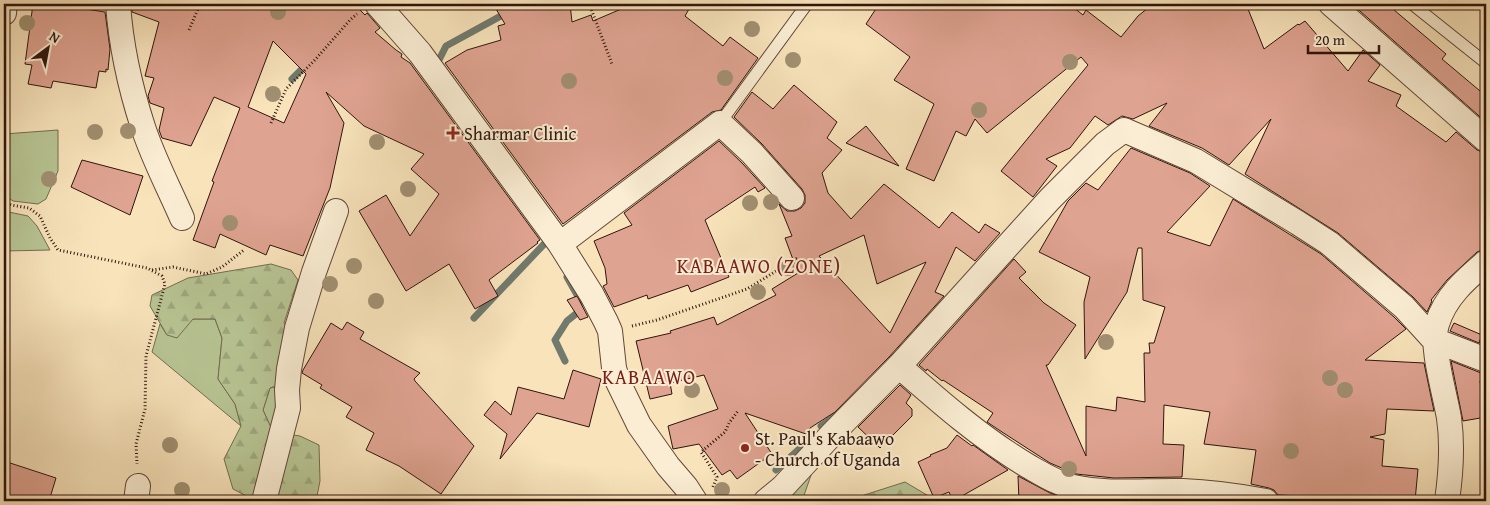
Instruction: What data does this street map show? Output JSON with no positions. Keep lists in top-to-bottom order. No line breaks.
{"districts":["KABAAWO (ZONE)","KABAAWO"],"places":{"health":["Sharmar Clinic"],"other":["St. Paul's Kabaawo - Church of Uganda"]},"scale_bar":"20 m","north":"top right"}
